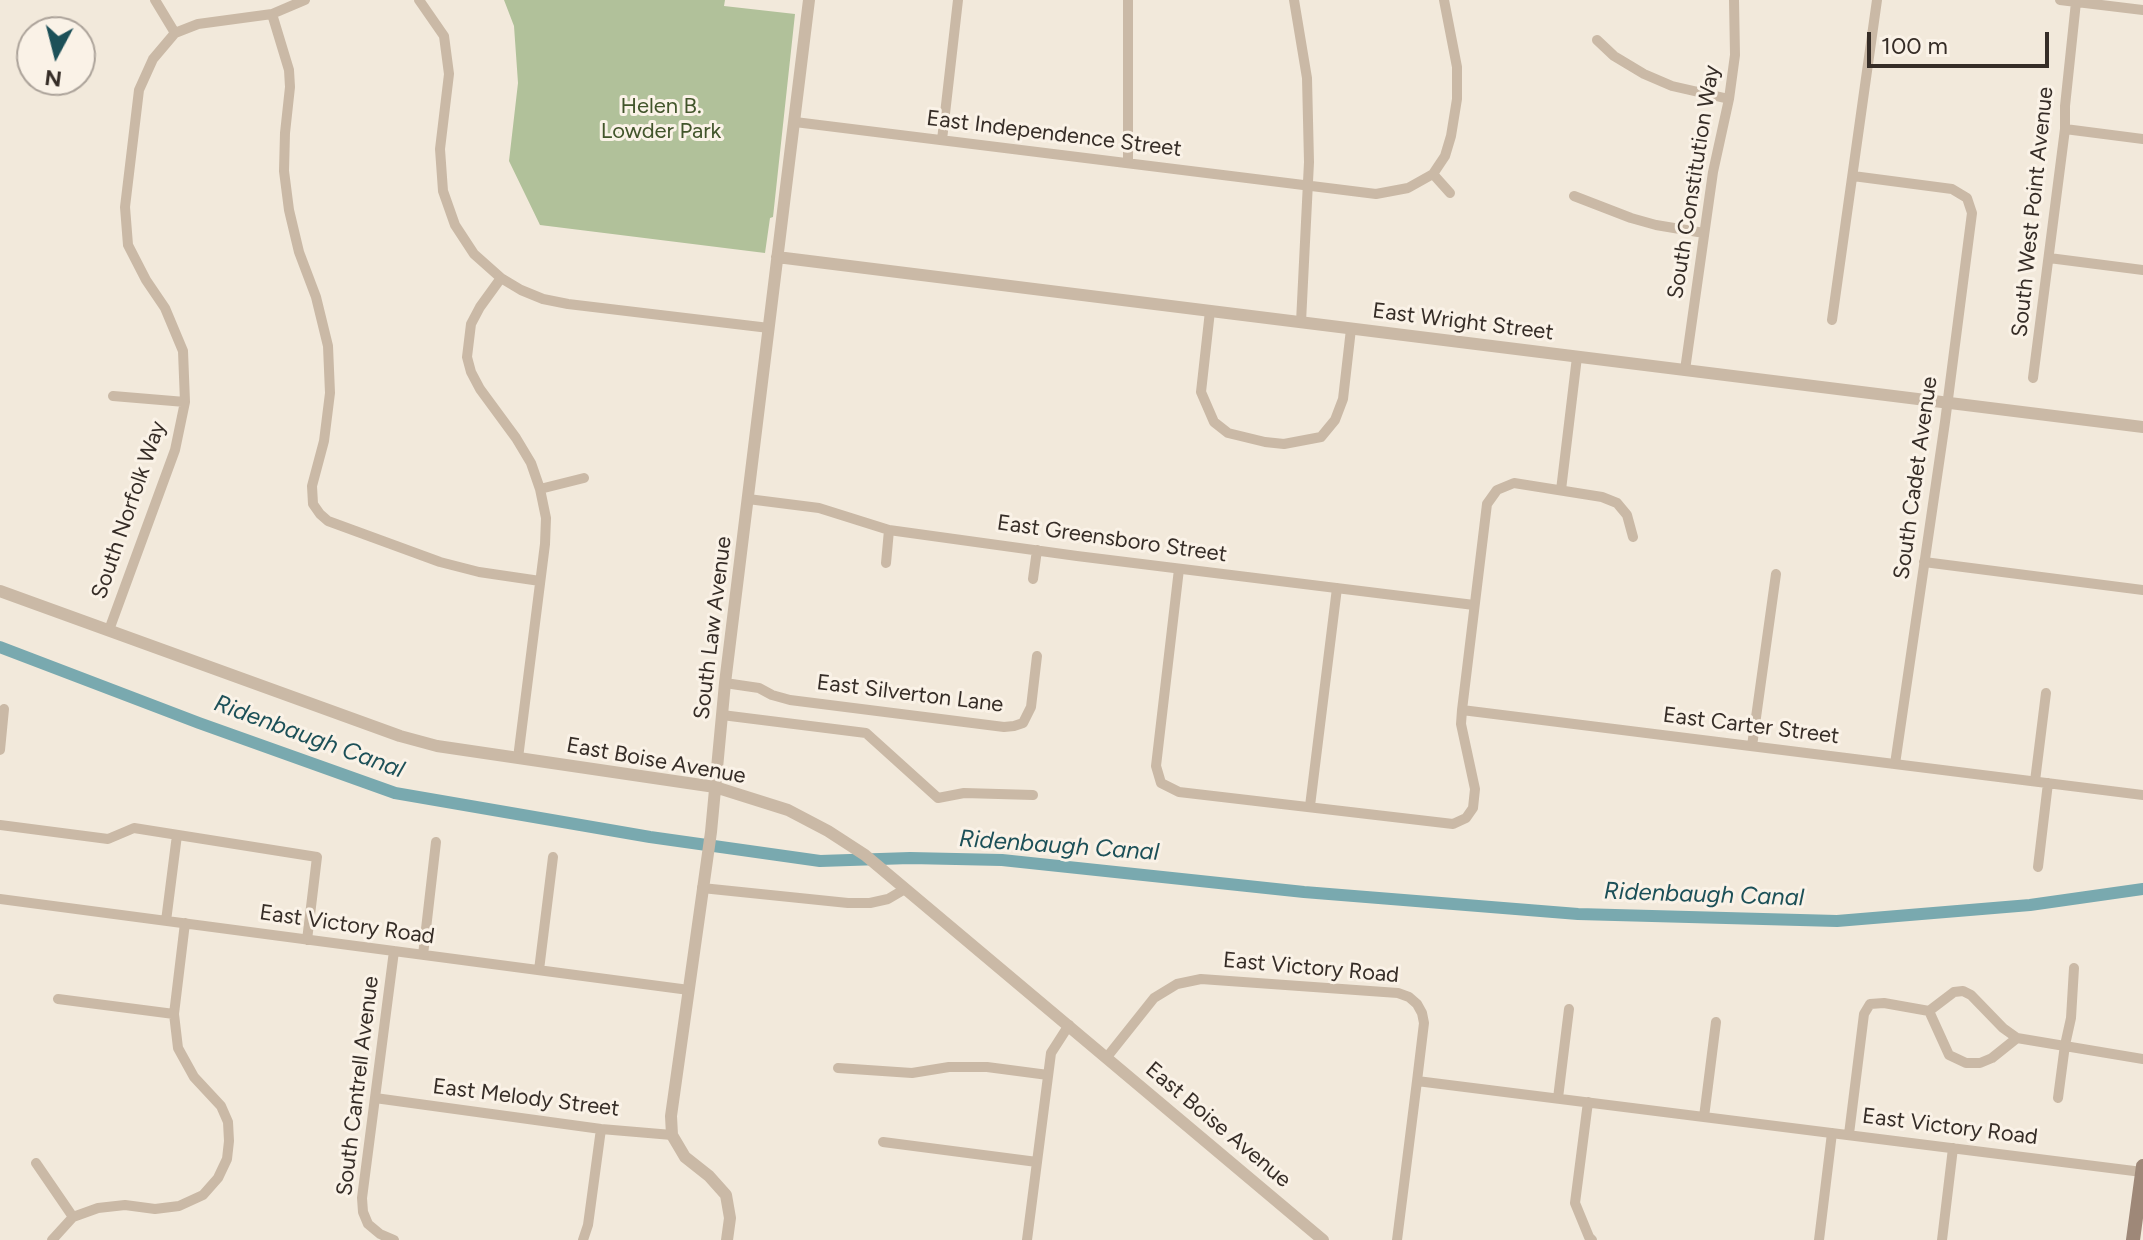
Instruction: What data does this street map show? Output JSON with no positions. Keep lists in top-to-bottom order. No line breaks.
{"streets":{"street":["East Independence Street","South Constitution Way","South West Point Avenue","East Wright Street","South Cadet Avenue","South Norfolk Way","East Greensboro Street","South Law Avenue","East Silverton Lane","East Carter Street","East Boise Avenue","East Victory Road","South Cantrell Avenue","East Melody Street"]},"crossings":[["East Independence Street","South Law Avenue"],["South Constitution Way","East Wright Street"],["East Wright Street","South Cadet Avenue"],["East Wright Street","South Law Avenue"],["South Cadet Avenue","East Carter Street"],["South Norfolk Way","East Boise Avenue"],["East Greensboro Street","South Law Avenue"],["South Law Avenue","East Silverton Lane"],["South Law Avenue","East Boise Avenue"],["South Law Avenue","East Victory Road"],["South Law Avenue","East Melody Street"],["East Boise Avenue","East Victory Road"],["East Victory Road","South Cantrell Avenue"],["South Cantrell Avenue","East Melody Street"]],"water":["Ridenbaugh Canal"],"parks":["Helen B. Lowder Park"],"scale_bar":"100 m","north":"bottom"}
